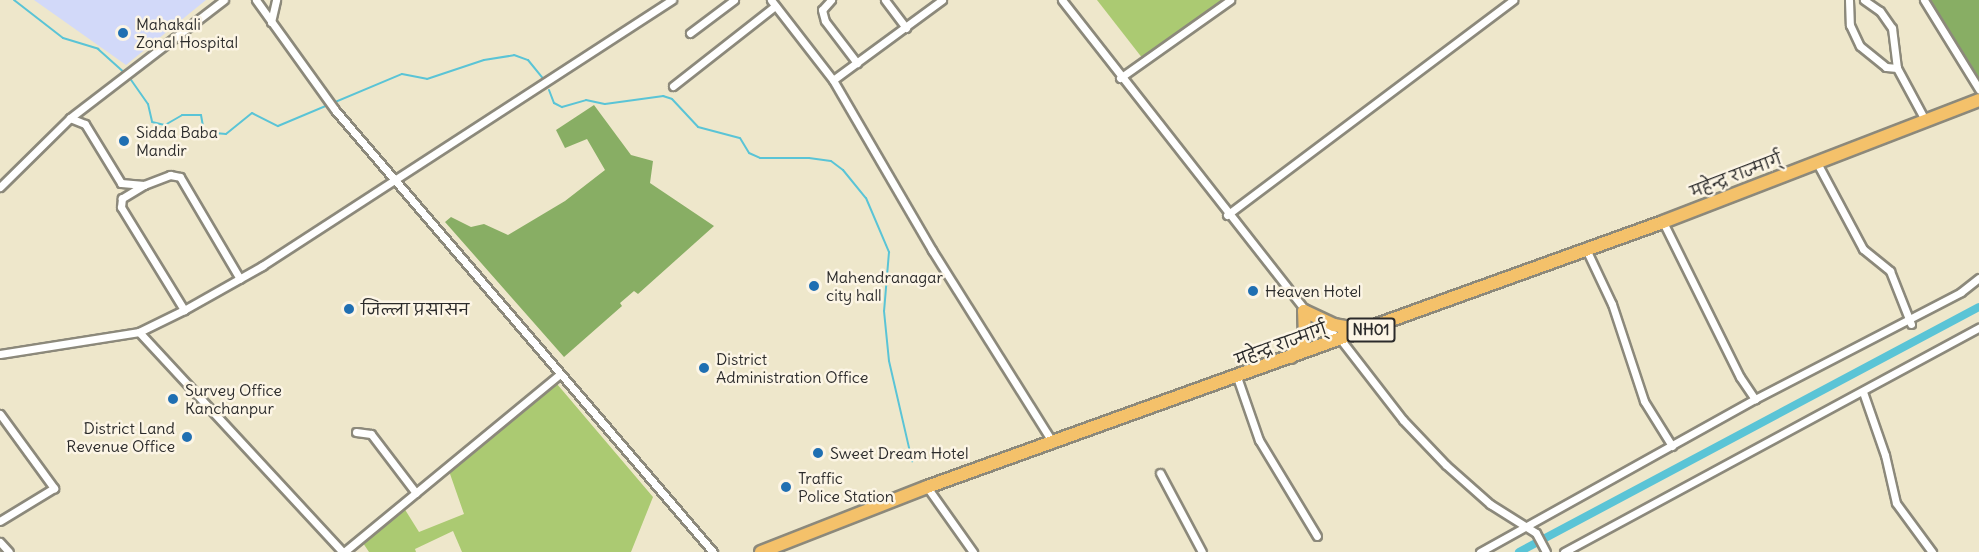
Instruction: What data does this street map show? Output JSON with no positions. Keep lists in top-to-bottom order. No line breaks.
{"streets":{"highway":["महेन्द्र राज्मार्ग्","NH01"]},"places":["Mahakali Zonal Hospital","Sidda Baba Mandir","Mahendranagar city hall","Heaven Hotel","जिल्ला प्रसासन","District Administration Office","Survey Office Kanchanpur","District Land Revenue Office","Sweet Dream Hotel","Traffic Police Station"]}
